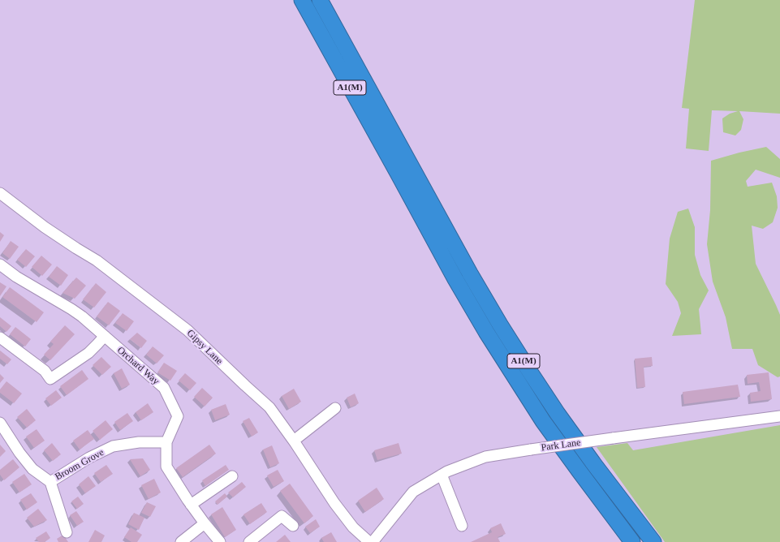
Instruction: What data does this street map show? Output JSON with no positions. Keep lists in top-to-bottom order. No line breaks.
{"streets":{"highway":["A1(M)"],"street":["Gipsy Lane","Orchard Way","Park Lane","Broom Grove"]},"crossings":[["Orchard Way","Broom Grove"]]}
